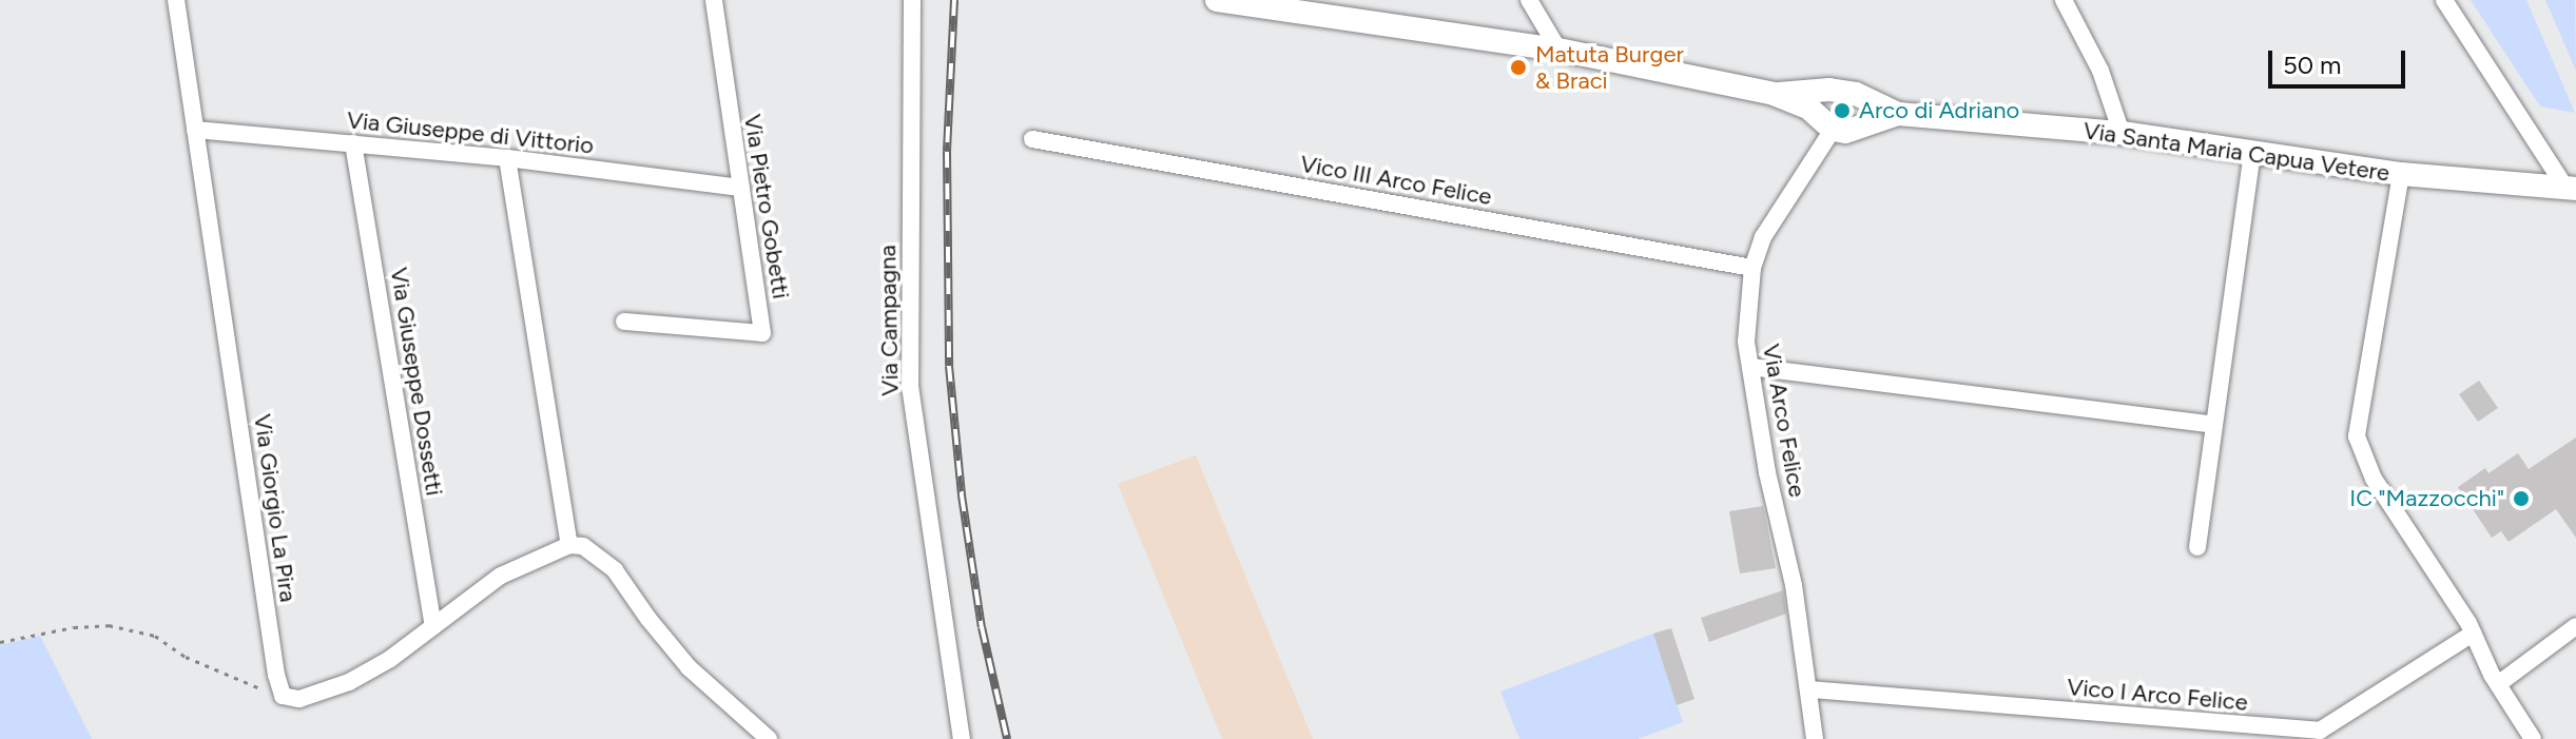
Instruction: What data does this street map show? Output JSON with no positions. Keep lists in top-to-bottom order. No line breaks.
{"streets":{"main road":["Via Santa Maria Capua Vetere"],"street":["Via Giuseppe di Vittorio","Vico III Arco Felice","Via Pietro Gobetti","Via Campagna","Via Giuseppe Dossetti","Via Arco Felice","Via Giorgio La Pira","Vico I Arco Felice"]},"crossings":[["Via Giuseppe di Vittorio","Via Pietro Gobetti"],["Via Giuseppe di Vittorio","Via Giuseppe Dossetti"],["Via Giuseppe di Vittorio","Via Giorgio La Pira"],["Vico III Arco Felice","Via Arco Felice"],["Via Arco Felice","Vico I Arco Felice"]],"places":["Matuta Burger & Braci","Arco di Adriano","IC \"Mazzocchi\""],"scale_bar":"50 m"}
